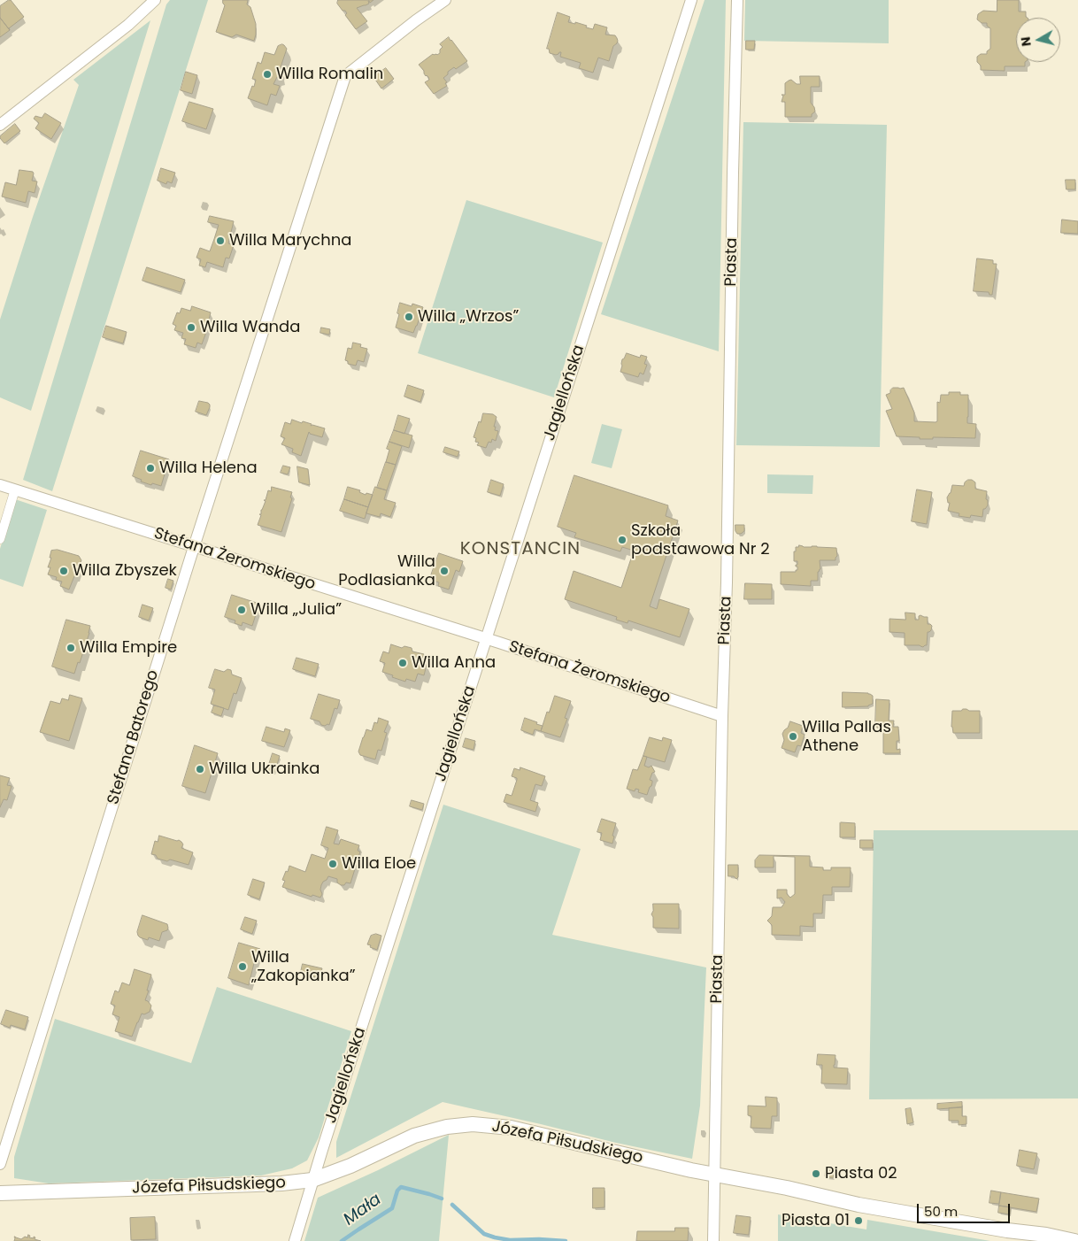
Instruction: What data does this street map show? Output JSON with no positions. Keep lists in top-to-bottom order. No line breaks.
{"streets":{"street":["Piasta","Jagiellońska","Stefana Żeromskiego","Stefana Batorego","Józefa Piłsudskiego"]},"crossings":[["Piasta","Stefana Żeromskiego"],["Piasta","Józefa Piłsudskiego"],["Jagiellońska","Stefana Żeromskiego"],["Jagiellońska","Józefa Piłsudskiego"],["Stefana Żeromskiego","Stefana Batorego"]],"districts":["KONSTANCIN"],"water":["Mała"],"places":["Willa Romalin","Willa Marychna","Willa „Wrzos”","Willa Wanda","Willa Helena","Szkoła podstawowa Nr 2","Willa Zbyszek","Willa Podlasianka","Willa „Julia”","Willa Empire","Willa Anna","Willa Pallas Athene","Willa Ukrainka","Willa Eloe","Willa „Zakopianka”","Piasta 02","Piasta 01"],"scale_bar":"50 m","north":"left"}
